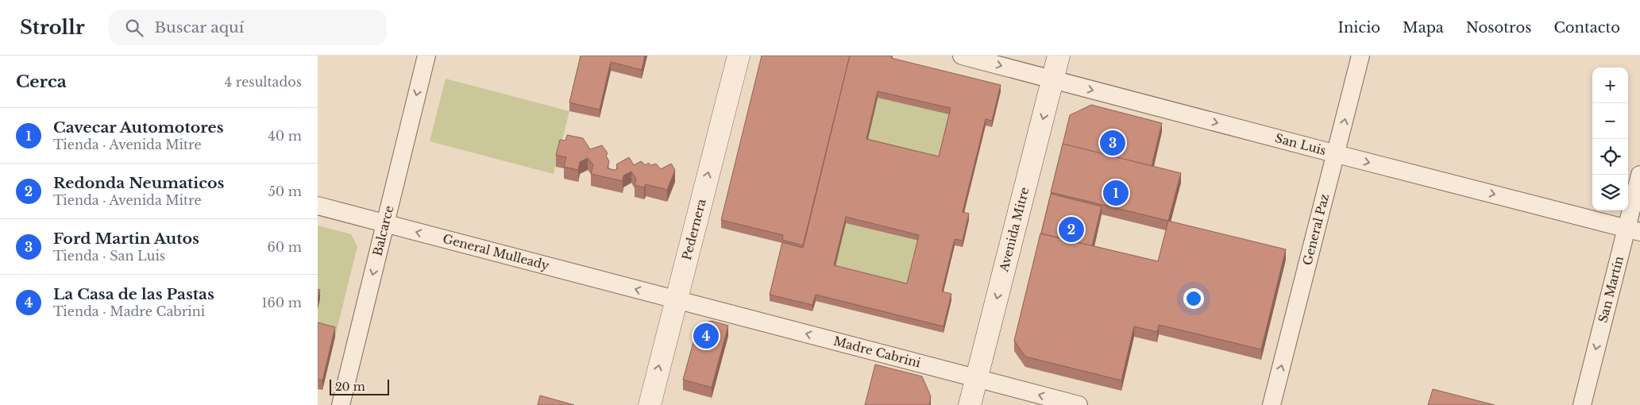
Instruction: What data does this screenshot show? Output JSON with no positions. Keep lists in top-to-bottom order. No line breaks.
{"streets":{"street":["San Luis","Balcarce","Pedernera","Avenida Mitre","General Paz","General Mulleady","San Martín","Madre Cabrini"]},"crossings":[["San Luis","Avenida Mitre"],["San Luis","General Paz"],["San Luis","San Martín"],["Balcarce","General Mulleady"],["Pedernera","General Mulleady"],["Pedernera","Madre Cabrini"],["Avenida Mitre","Madre Cabrini"],["General Mulleady","Madre Cabrini"]],"one_way":["San Luis","Balcarce","Pedernera","Avenida Mitre","General Paz","General Mulleady","San Martín","Madre Cabrini"],"scale_bar":"20 m","page":{"header":"Strollr","search":"Buscar aquí","nav":["Inicio","Mapa","Nosotros","Contacto"],"heading":["Cerca","4 resultados"],"map_buttons":["+","−"],"list":[{"mark":"1","name":"Cavecar Automotores","note":"Tienda · Avenida Mitre","value":"40 m"},{"mark":"2","name":"Redonda Neumaticos","note":"Tienda · Avenida Mitre","value":"50 m"},{"mark":"3","name":"Ford Martin Autos","note":"Tienda · San Luis","value":"60 m"},{"mark":"4","name":"La Casa de las Pastas","note":"Tienda · Madre Cabrini","value":"160 m"}],"pins":["3","1","2","4"],"scale":"20 m"}}
